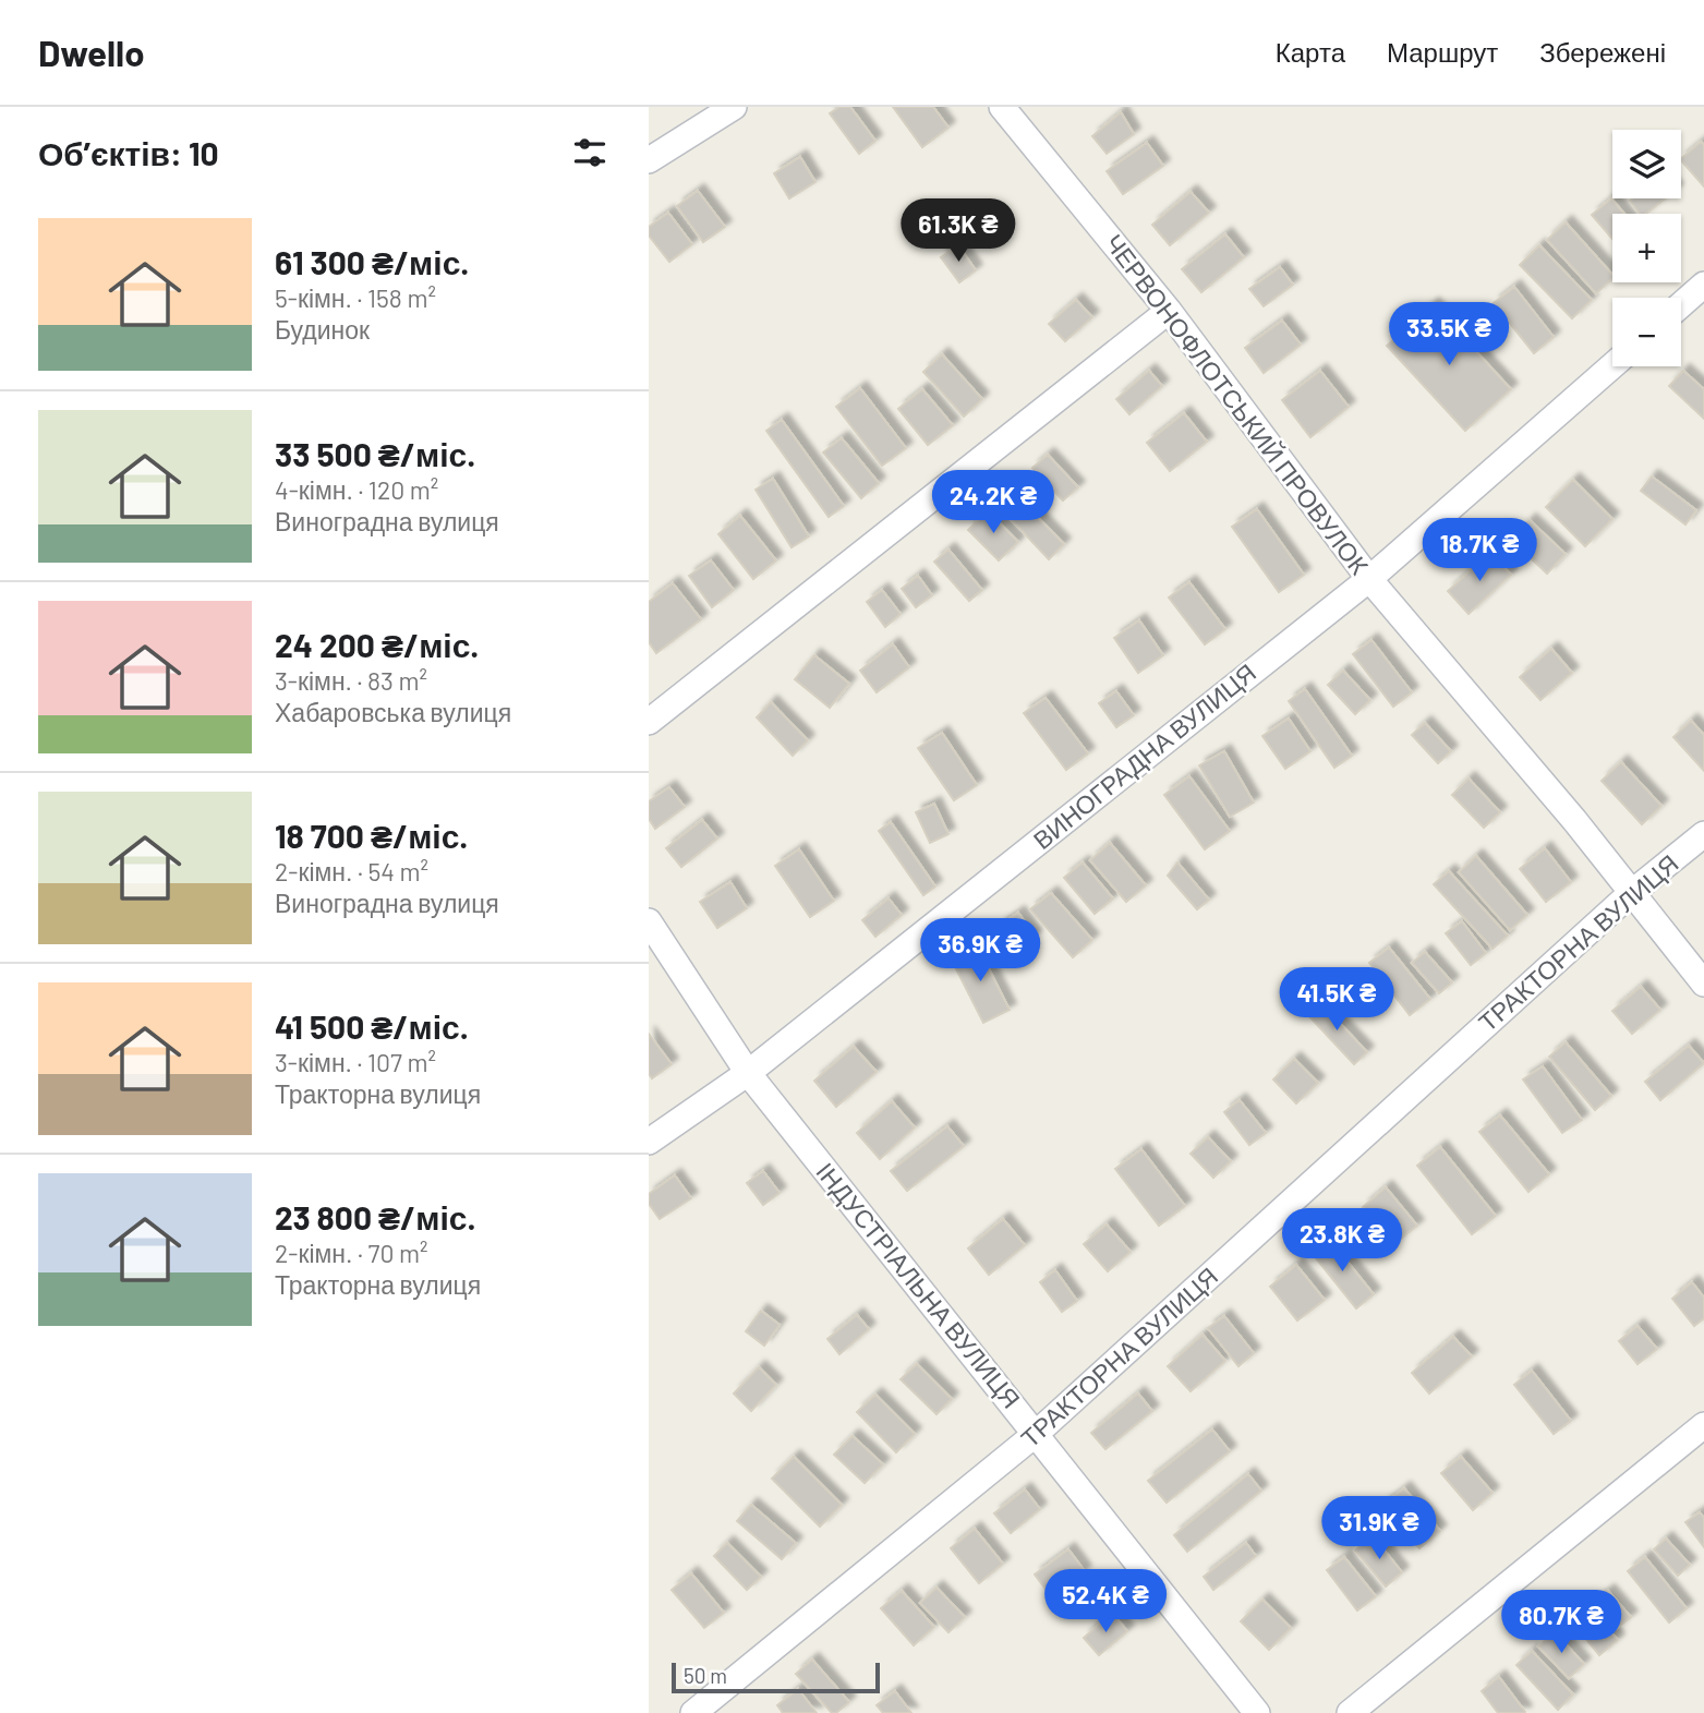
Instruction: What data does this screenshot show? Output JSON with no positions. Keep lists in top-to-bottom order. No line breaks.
{"streets":{"street":["ЧЕРВОНОФЛОТСЬКИЙ ПРОВУЛОК","ВИНОГРАДНА ВУЛИЦЯ","ТРАКТОРНА ВУЛИЦЯ","ІНДУСТРІАЛЬНА ВУЛИЦЯ"]},"crossings":[["ЧЕРВОНОФЛОТСЬКИЙ ПРОВУЛОК","ВИНОГРАДНА ВУЛИЦЯ"],["ЧЕРВОНОФЛОТСЬКИЙ ПРОВУЛОК","ТРАКТОРНА ВУЛИЦЯ"],["ВИНОГРАДНА ВУЛИЦЯ","ІНДУСТРІАЛЬНА ВУЛИЦЯ"],["ТРАКТОРНА ВУЛИЦЯ","ІНДУСТРІАЛЬНА ВУЛИЦЯ"]],"scale_bar":"50 m","page":{"header":"Dwello","nav":["Карта","Маршрут","Збережені"],"heading":"Об’єктів: 10","map_buttons":["+","−"],"list":[{"name":"61 300 ₴/міс.","note":"5-кімн. · 158 m² · Будинок"},{"name":"33 500 ₴/міс.","note":"4-кімн. · 120 m² · Виноградна вулиця"},{"name":"24 200 ₴/міс.","note":"3-кімн. · 83 m² · Хабаровська вулиця"},{"name":"18 700 ₴/міс.","note":"2-кімн. · 54 m² · Виноградна вулиця"},{"name":"41 500 ₴/міс.","note":"3-кімн. · 107 m² · Тракторна вулиця"},{"name":"23 800 ₴/міс.","note":"2-кімн. · 70 m² · Тракторна вулиця"}],"price":["61.3K ₴","33.5K ₴","24.2K ₴","18.7K ₴","36.9K ₴","41.5K ₴","23.8K ₴","31.9K ₴","52.4K ₴","80.7K ₴"],"scale":"50 m"}}
